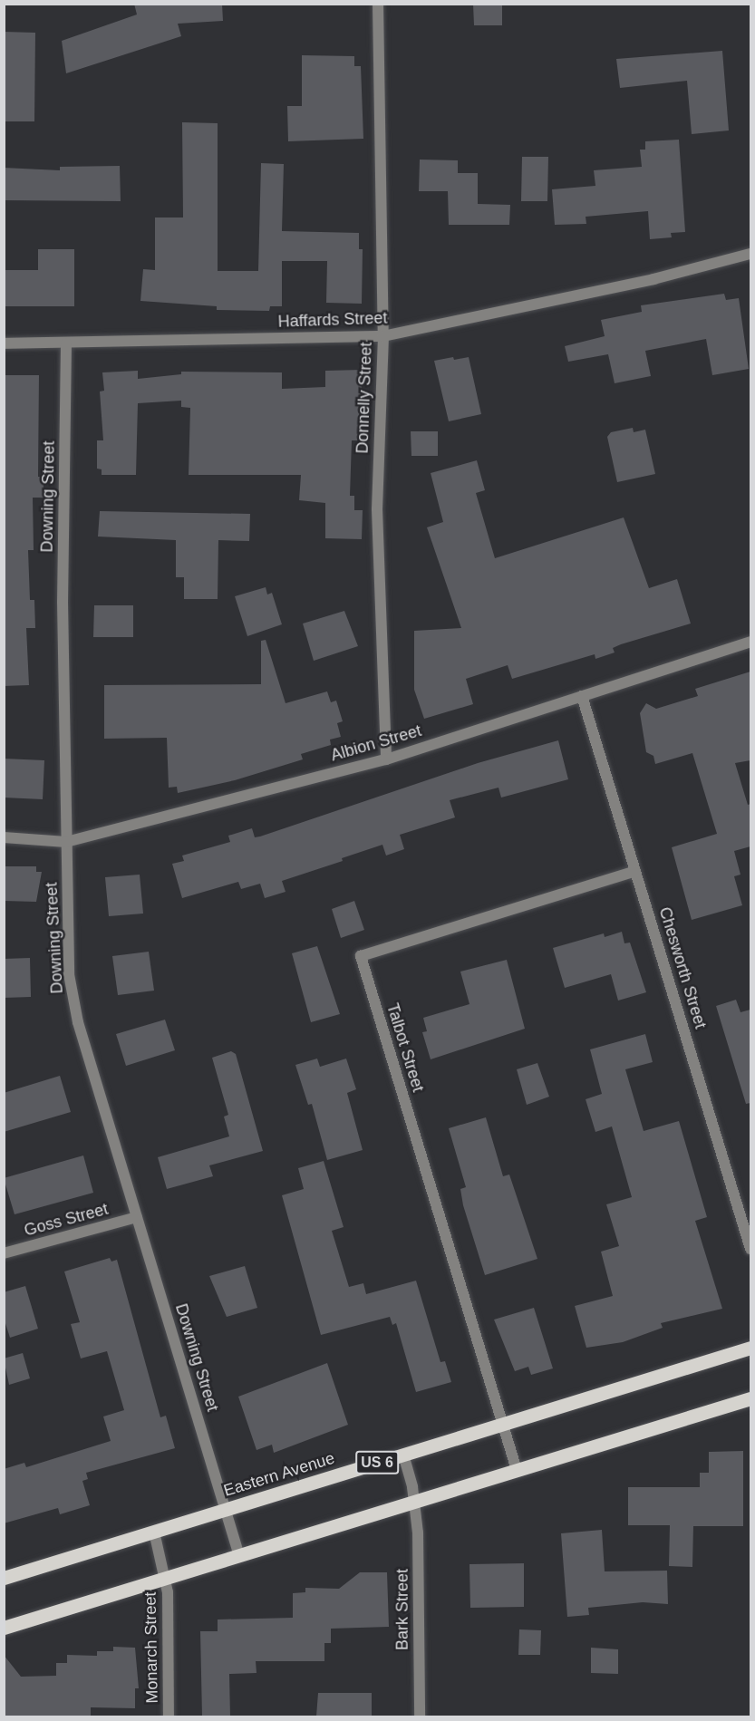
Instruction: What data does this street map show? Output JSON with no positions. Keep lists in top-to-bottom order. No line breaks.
{"streets":{"main road":["US 6","Eastern Avenue"],"street":["Haffards Street","Donnelly Street","Downing Street","Albion Street","Chesworth Street","Talbot Street","Goss Street","Bark Street","Monarch Street"]},"crossings":[["Haffards Street","Donnelly Street"],["Haffards Street","Downing Street"],["Donnelly Street","Albion Street"],["Downing Street","Albion Street"],["Downing Street","Goss Street"],["Downing Street","Eastern Avenue"],["Albion Street","Chesworth Street"],["Chesworth Street","Talbot Street"],["Talbot Street","Eastern Avenue"],["Eastern Avenue","Bark Street"],["Eastern Avenue","Monarch Street"]]}
